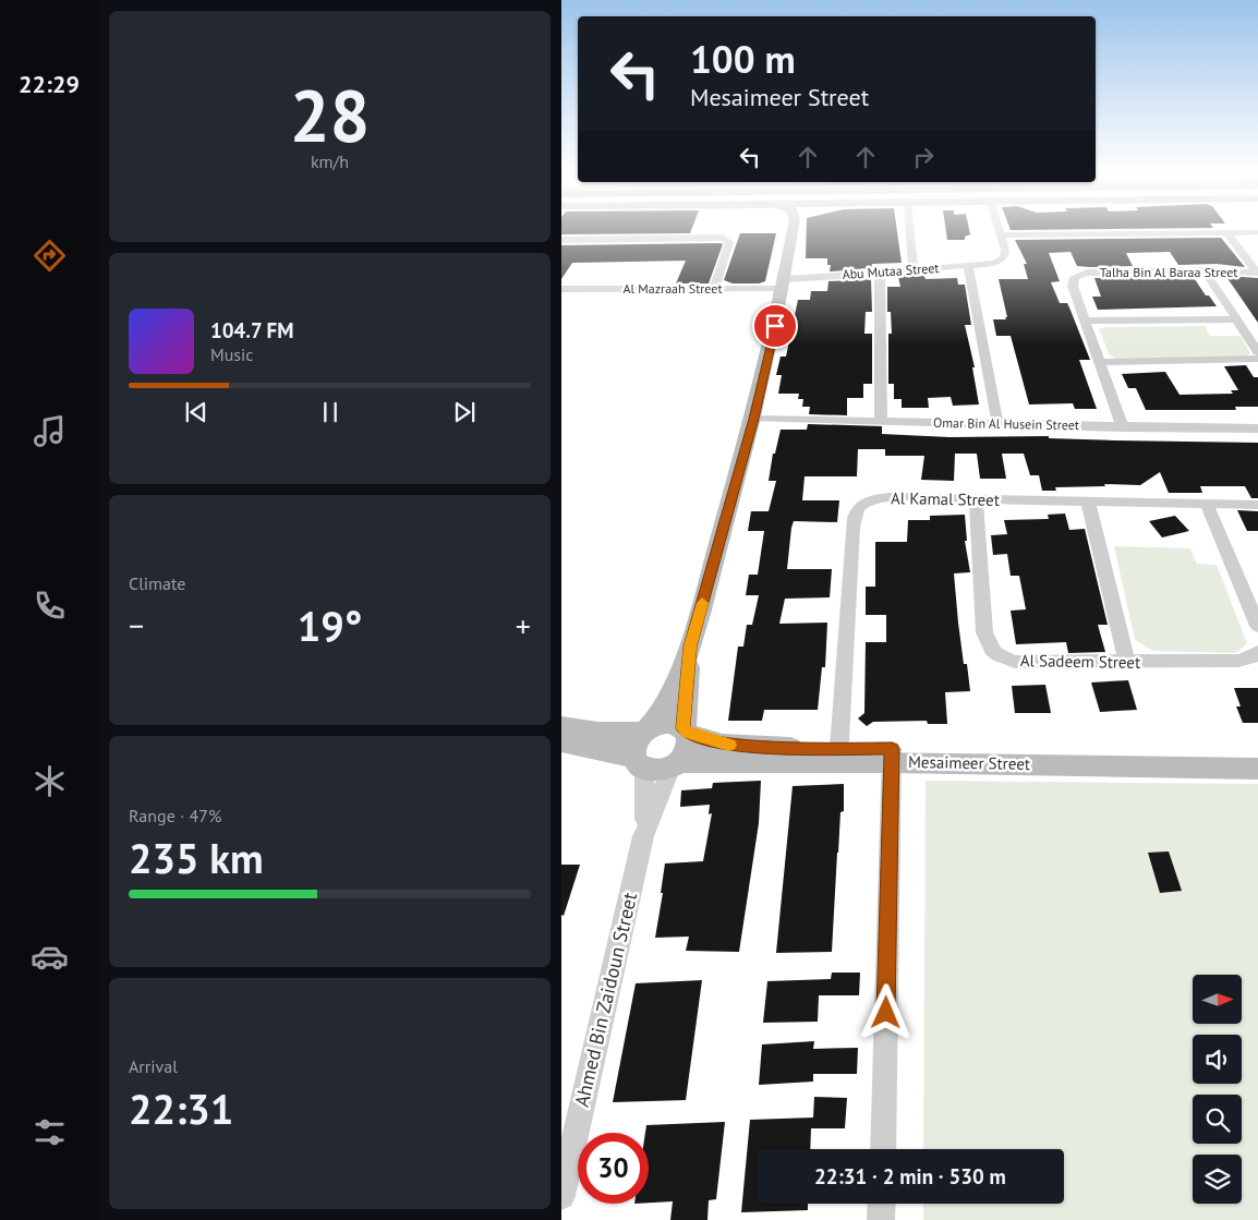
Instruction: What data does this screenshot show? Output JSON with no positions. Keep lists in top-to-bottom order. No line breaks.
{"streets":{"street":["Abu Mutaa Street","Talha Bin Al Baraa Street","Al Mazraah Street","Omar Bin Al Husein Street","Al Kamal Street","Al Sadeem Street","Mesaimeer Street","Ahmed Bin Zaidoun Street"]},"crossings":[["Abu Mutaa Street","Al Mazraah Street"],["Talha Bin Al Baraa Street","Omar Bin Al Husein Street"],["Al Kamal Street","Al Sadeem Street"],["Al Kamal Street","Mesaimeer Street"],["Mesaimeer Street","Ahmed Bin Zaidoun Street"]],"north":"right","page":{"tabs":"22:29","tile":[["28","km/h"],"Climate",["Range · 47%","235 km"],["Arrival","22:31"]],"turn":["100 m","Mesaimeer Street"],"song":["104.7 FM","Music"],"heat":["−","19°","+"],"limit":"30","trip":"22:31 · 2 min · 530 m"}}
